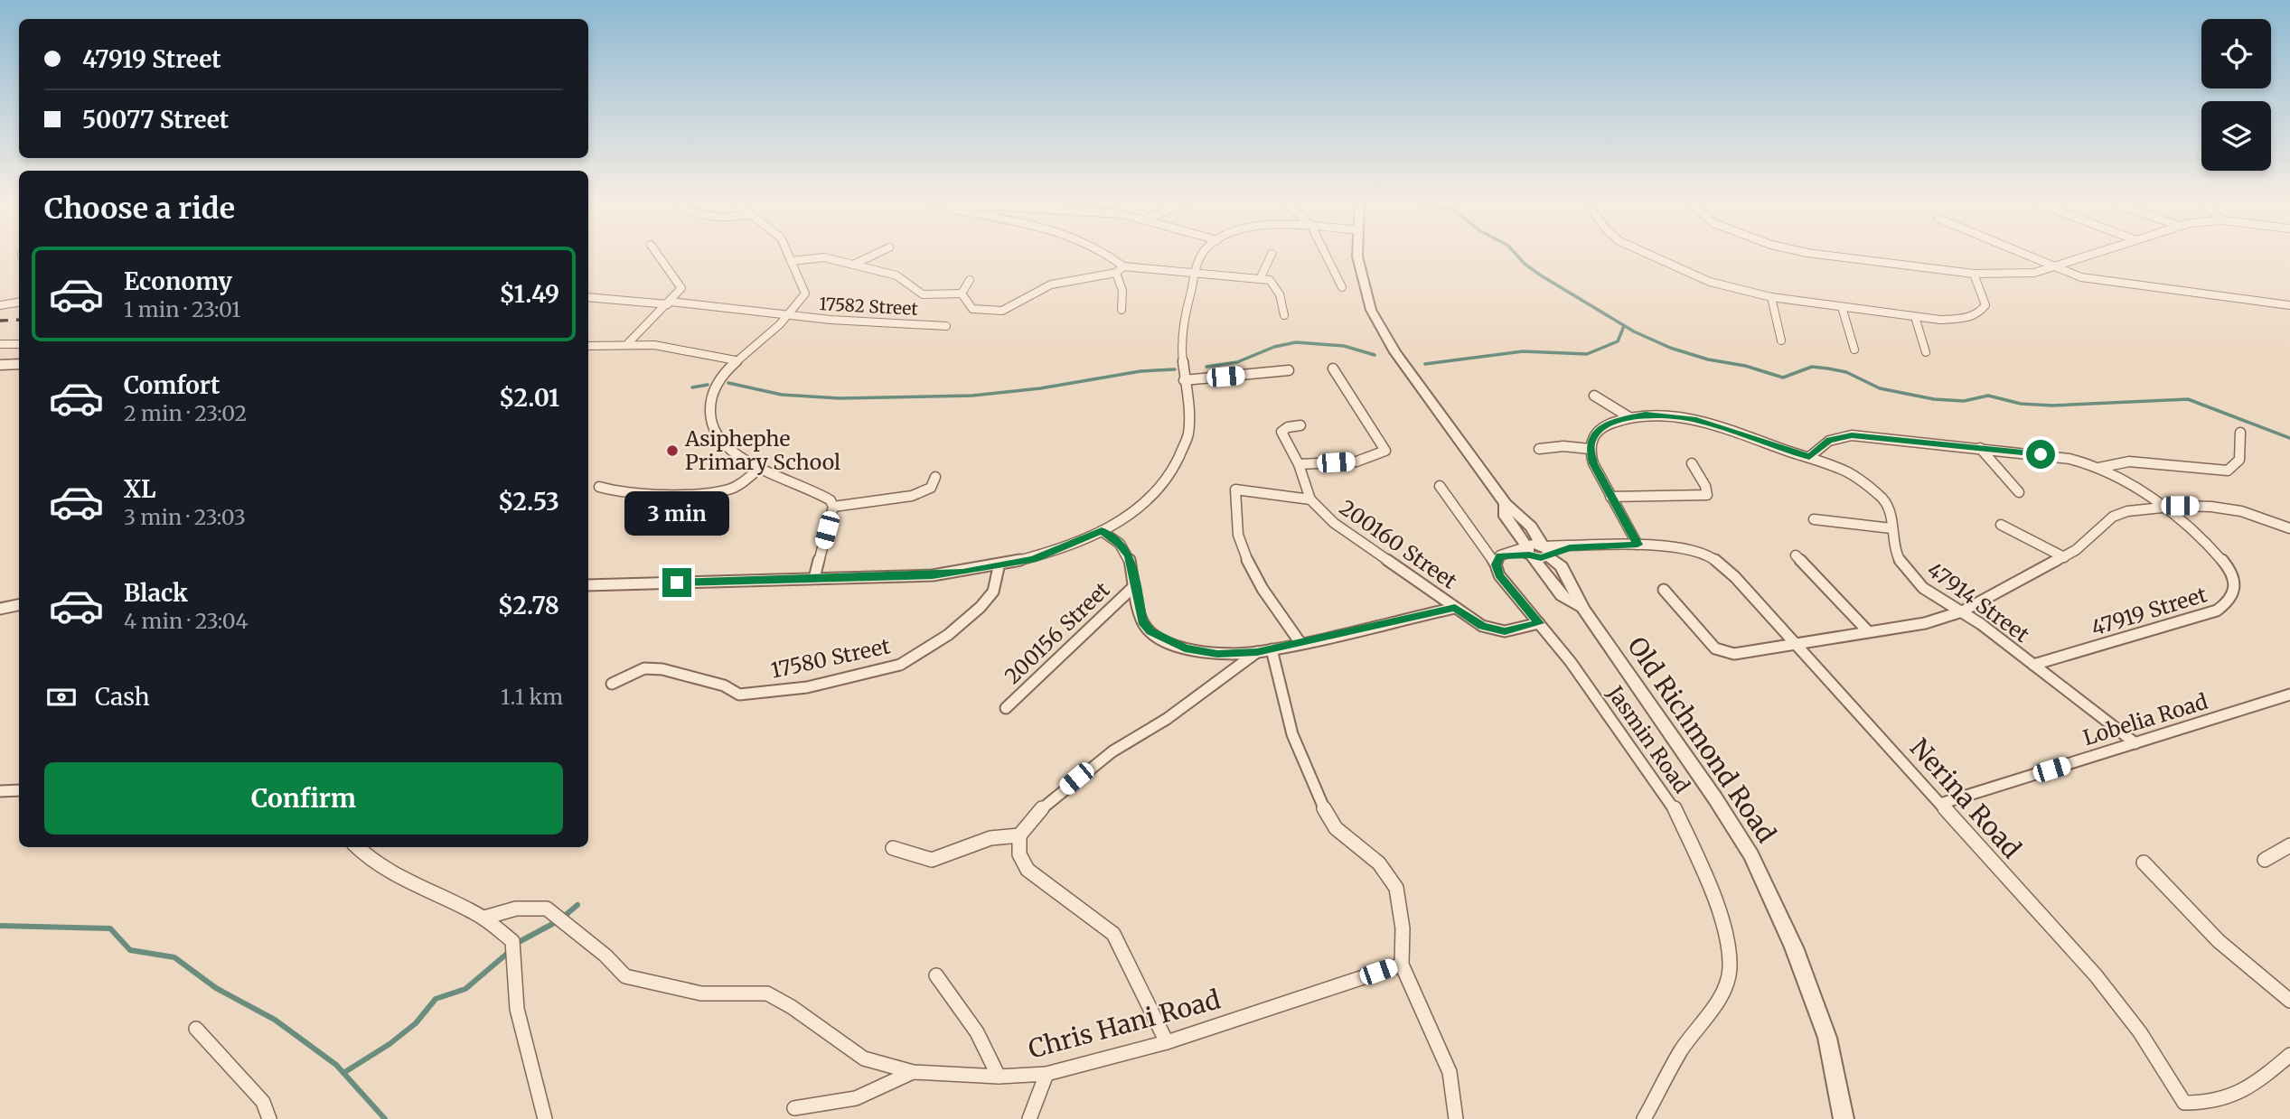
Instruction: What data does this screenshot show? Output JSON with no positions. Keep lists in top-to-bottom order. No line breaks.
{"streets":{"street":["17582 Street","200160 Street","47914 Street","47919 Street","200156 Street","17580 Street","Lobelia Road","Jasmin Road","Old Richmond Road","Nerina Road","Chris Hani Road"]},"crossings":[["200160 Street","Jasmin Road"],["47914 Street","47919 Street"],["47914 Street","Lobelia Road"],["Lobelia Road","Nerina Road"]],"places":["Asiphephe Primary School"],"page":{"banner":["47919 Street","50077 Street"],"heading":"Choose a ride","list":[{"name":"Economy","note":"1 min · 23:01","value":"$1.49"},{"name":"Comfort","note":"2 min · 23:02","value":"$2.01"},{"name":"XL","note":"3 min · 23:03","value":"$2.53"},{"name":"Black","note":"4 min · 23:04","value":"$2.78"}],"bubble":"3 min","pay":["Cash","1.1 km"],"buttons":"Confirm"}}
